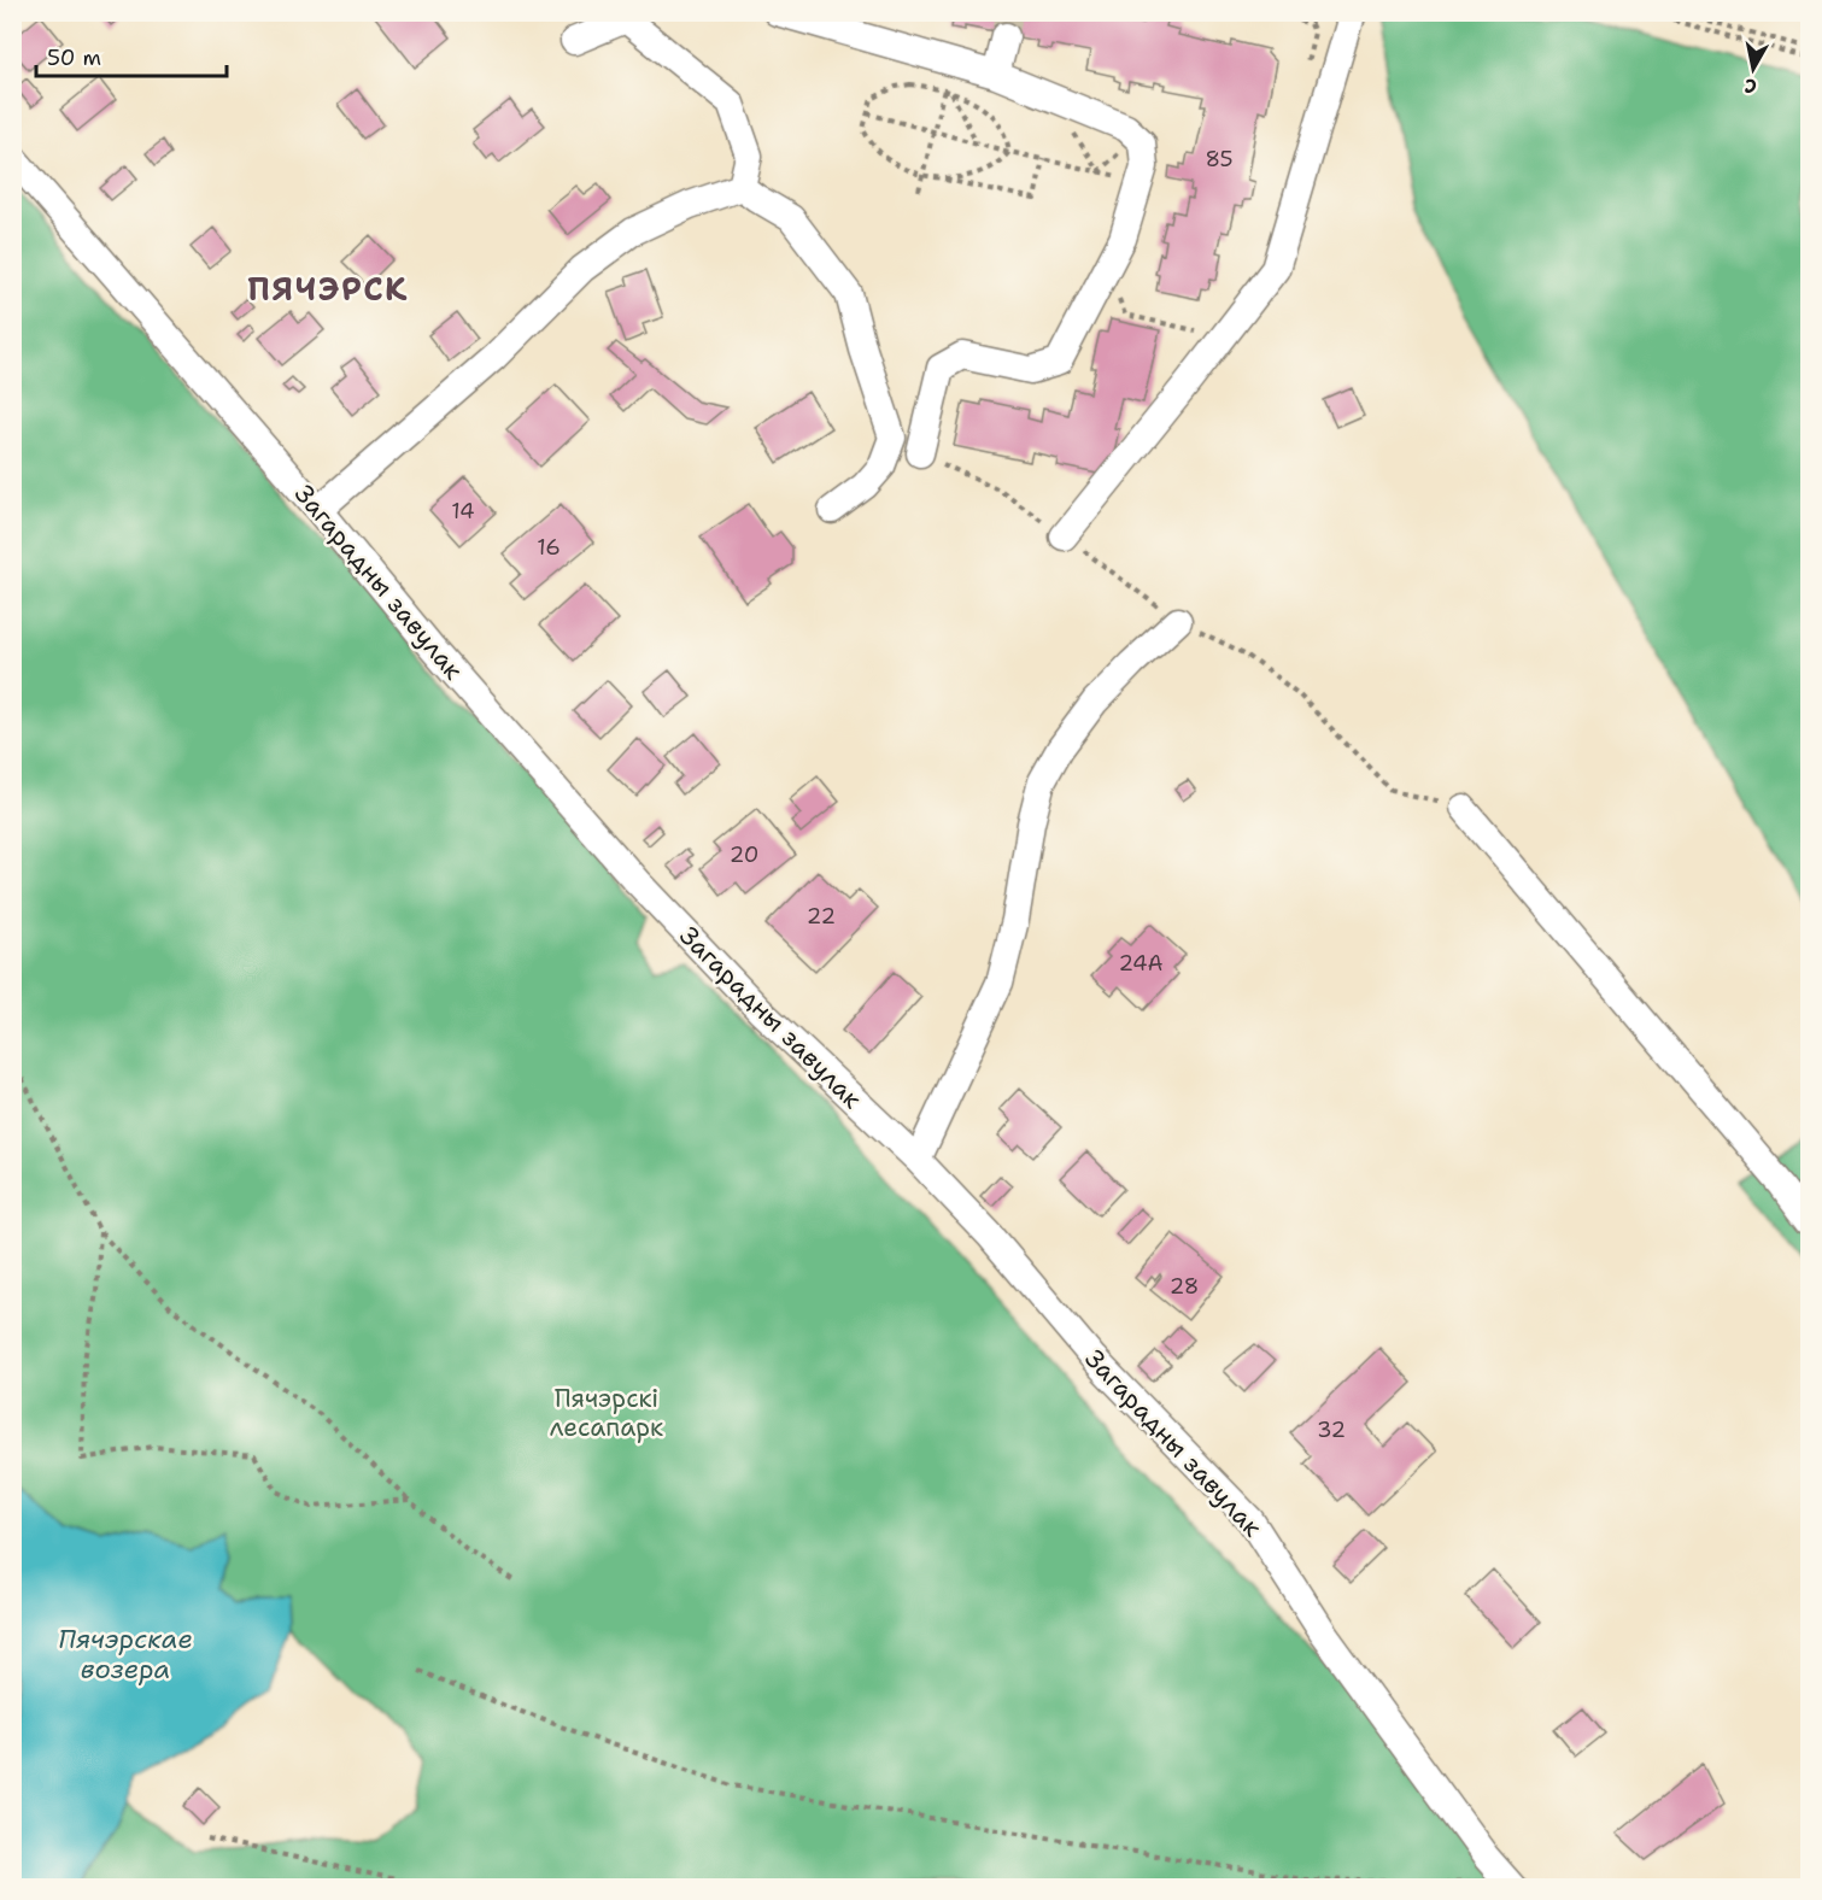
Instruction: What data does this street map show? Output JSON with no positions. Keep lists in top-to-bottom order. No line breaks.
{"streets":{"street":["Загарадны завулак"]},"districts":["ПЯЧЭРСК"],"water":["Пячэрскае возера"],"parks":["Пячэрскі лесапарк"],"house_numbers":["85","14","16","20","22","24А","28","32"],"scale_bar":"50 m","north":"bottom"}
